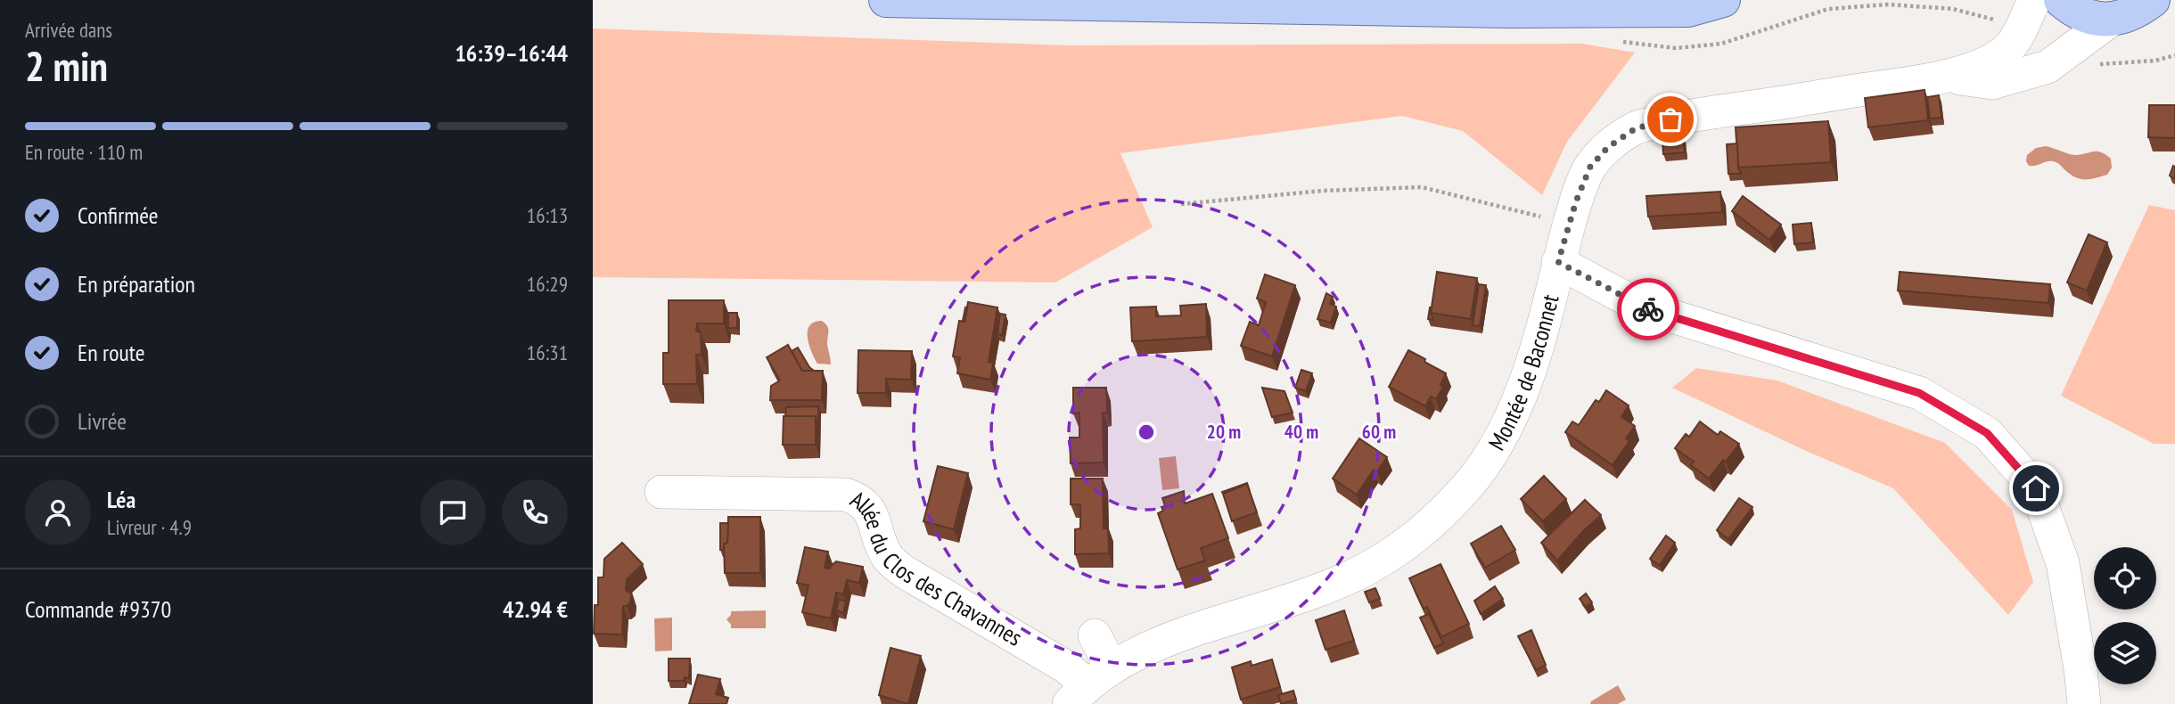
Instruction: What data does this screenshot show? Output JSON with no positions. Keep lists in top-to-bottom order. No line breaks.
{"streets":{"street":["Montée de Baconnet","Allée du Clos des Chavannes"]},"crossings":[["Montée de Baconnet","Allée du Clos des Chavannes"]],"page":{"heading":["2 min","Arrivée dans","16:39–16:44"],"panel":["Léa","Livreur · 4.9","Commande #9370","42.94 €"],"bar":"En route · 110 m","list":[["Confirmée","16:13"],["En préparation","16:29"],["En route","16:31"],"Livrée"]},"rings":["20 m","40 m","60 m"]}
